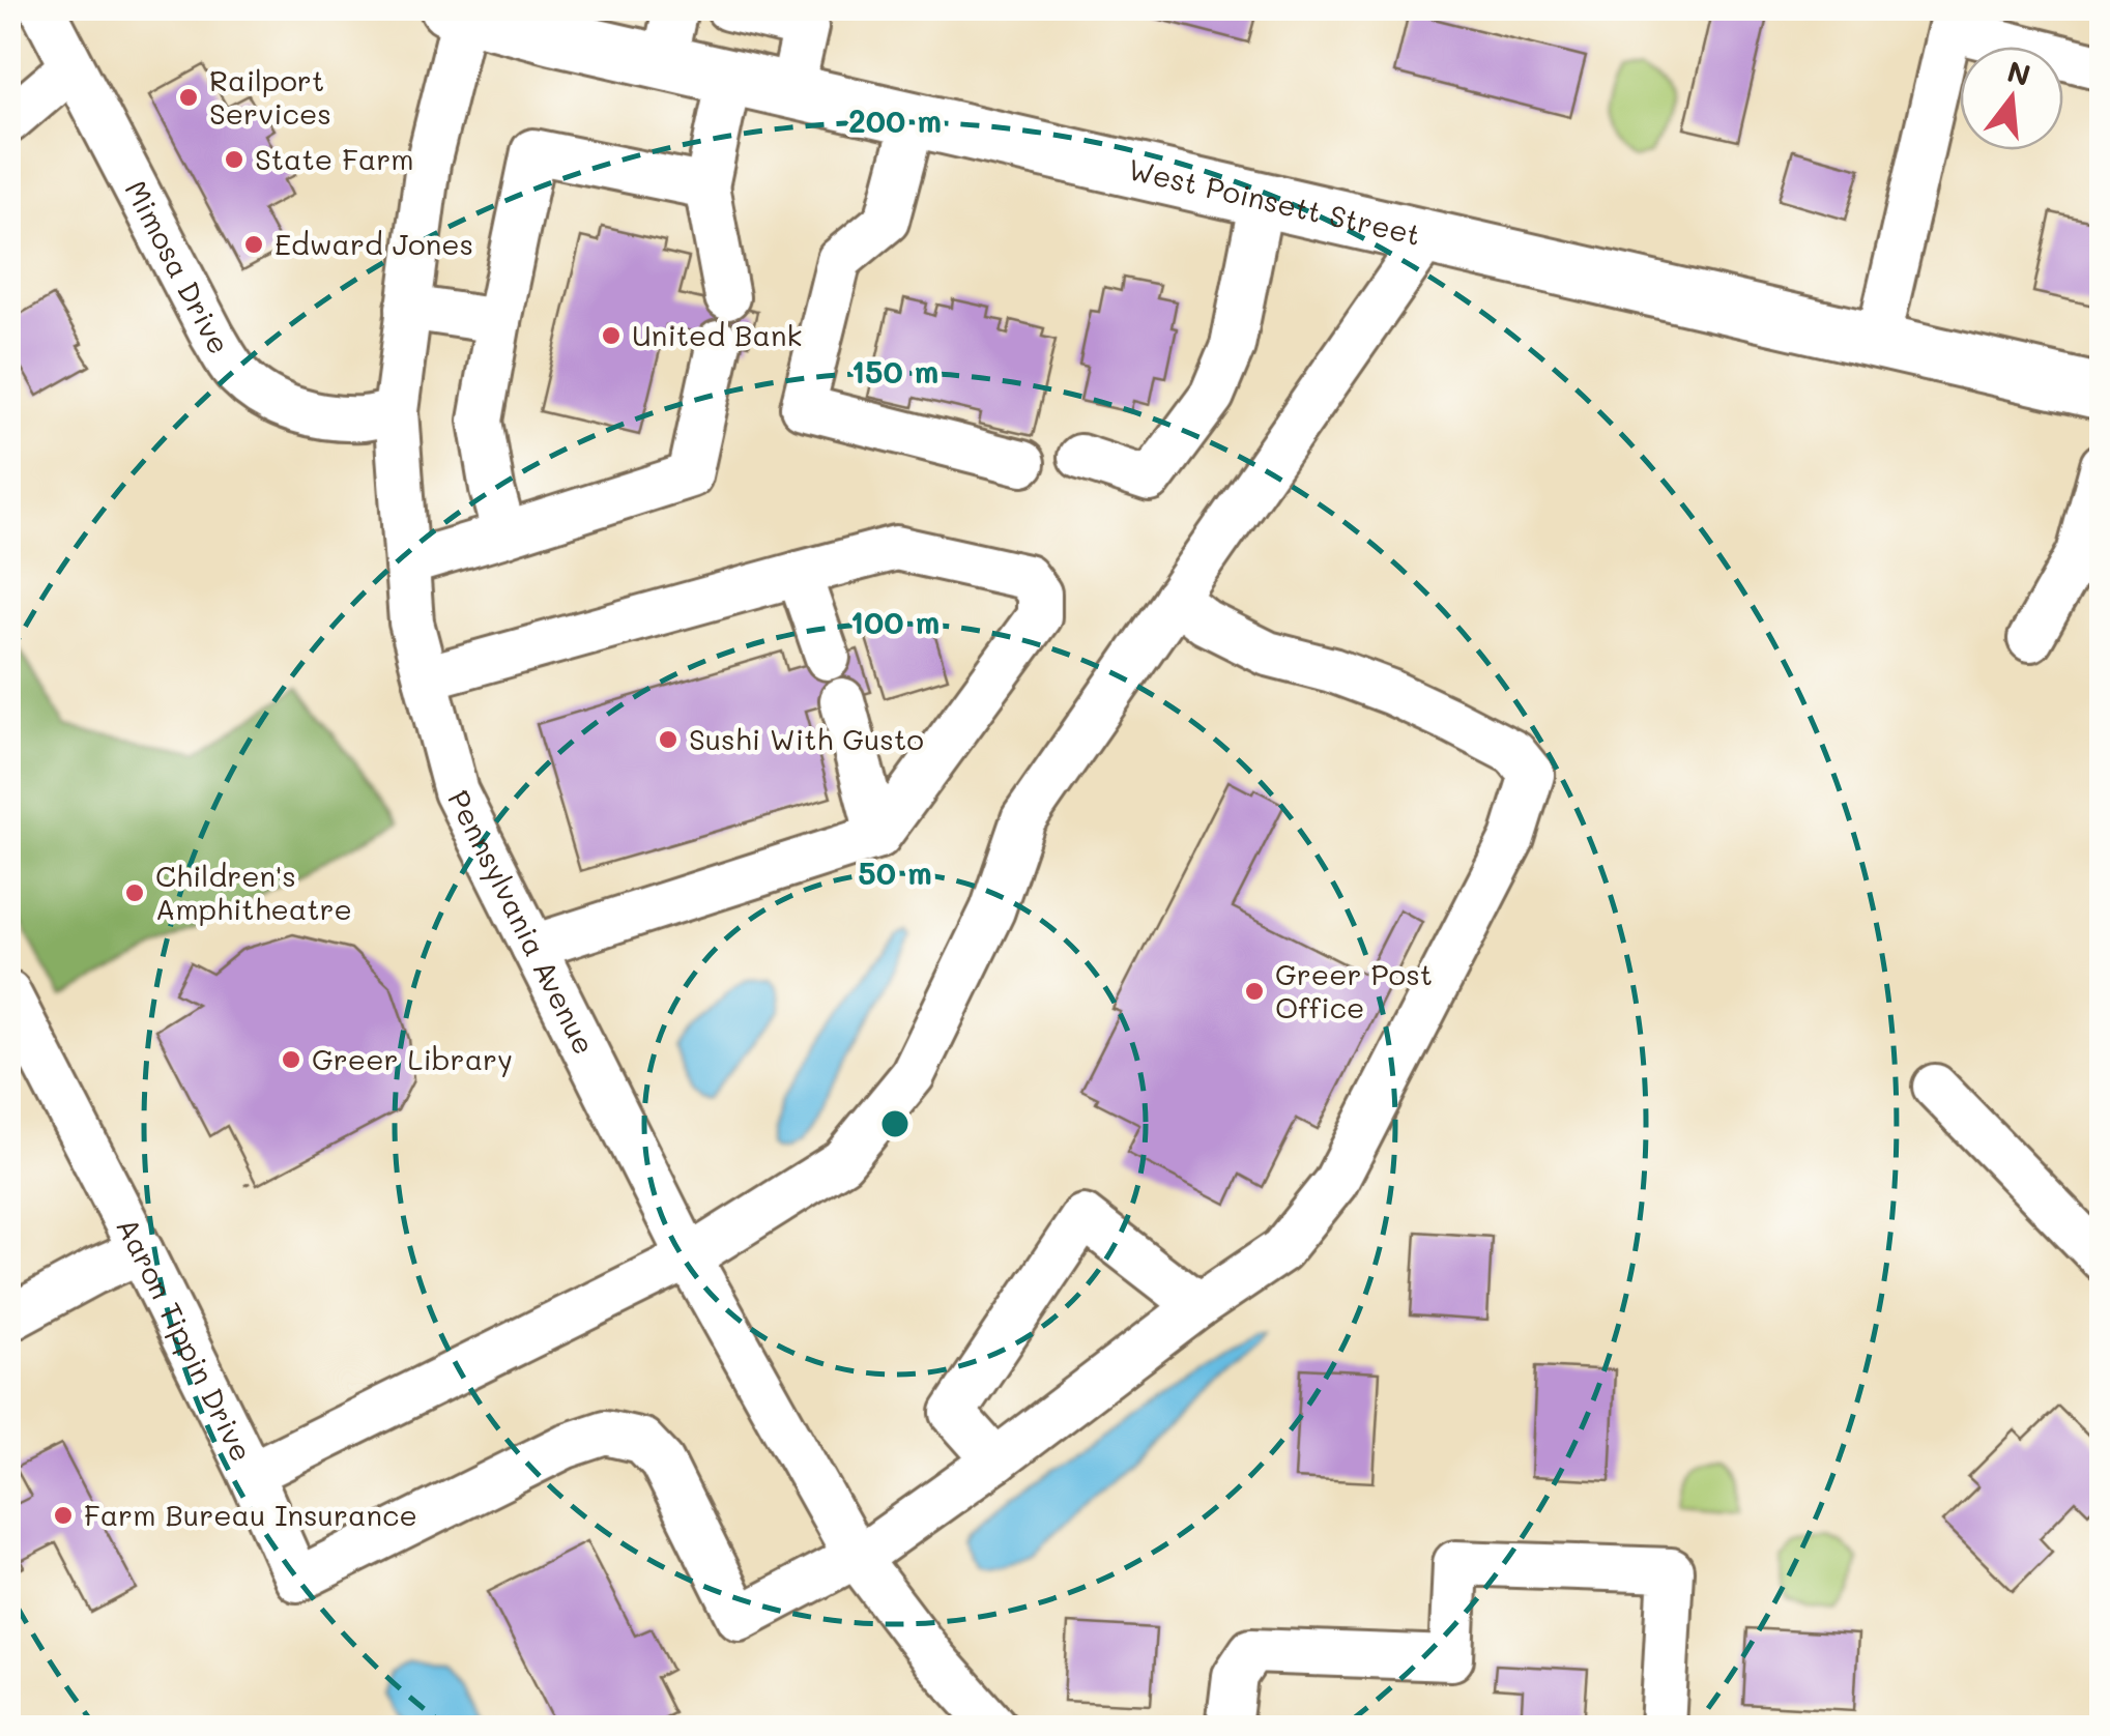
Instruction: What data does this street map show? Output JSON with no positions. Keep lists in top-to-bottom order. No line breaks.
{"streets":{"main road":["West Poinsett Street"],"street":["Mimosa Drive","Pennsylvania Avenue","Aaron Tippin Drive"]},"crossings":[["West Poinsett Street","Pennsylvania Avenue"],["West Poinsett Street","Aaron Tippin Drive"],["Mimosa Drive","Pennsylvania Avenue"],["Pennsylvania Avenue","Aaron Tippin Drive"]],"places":["Railport Services","State Farm","Edward Jones","United Bank","Sushi With Gusto","Children's Amphitheatre","Greer Post Office","Greer Library","Farm Bureau Insurance"],"north":"top","rings":["200 m","150 m","100 m","50 m"]}
